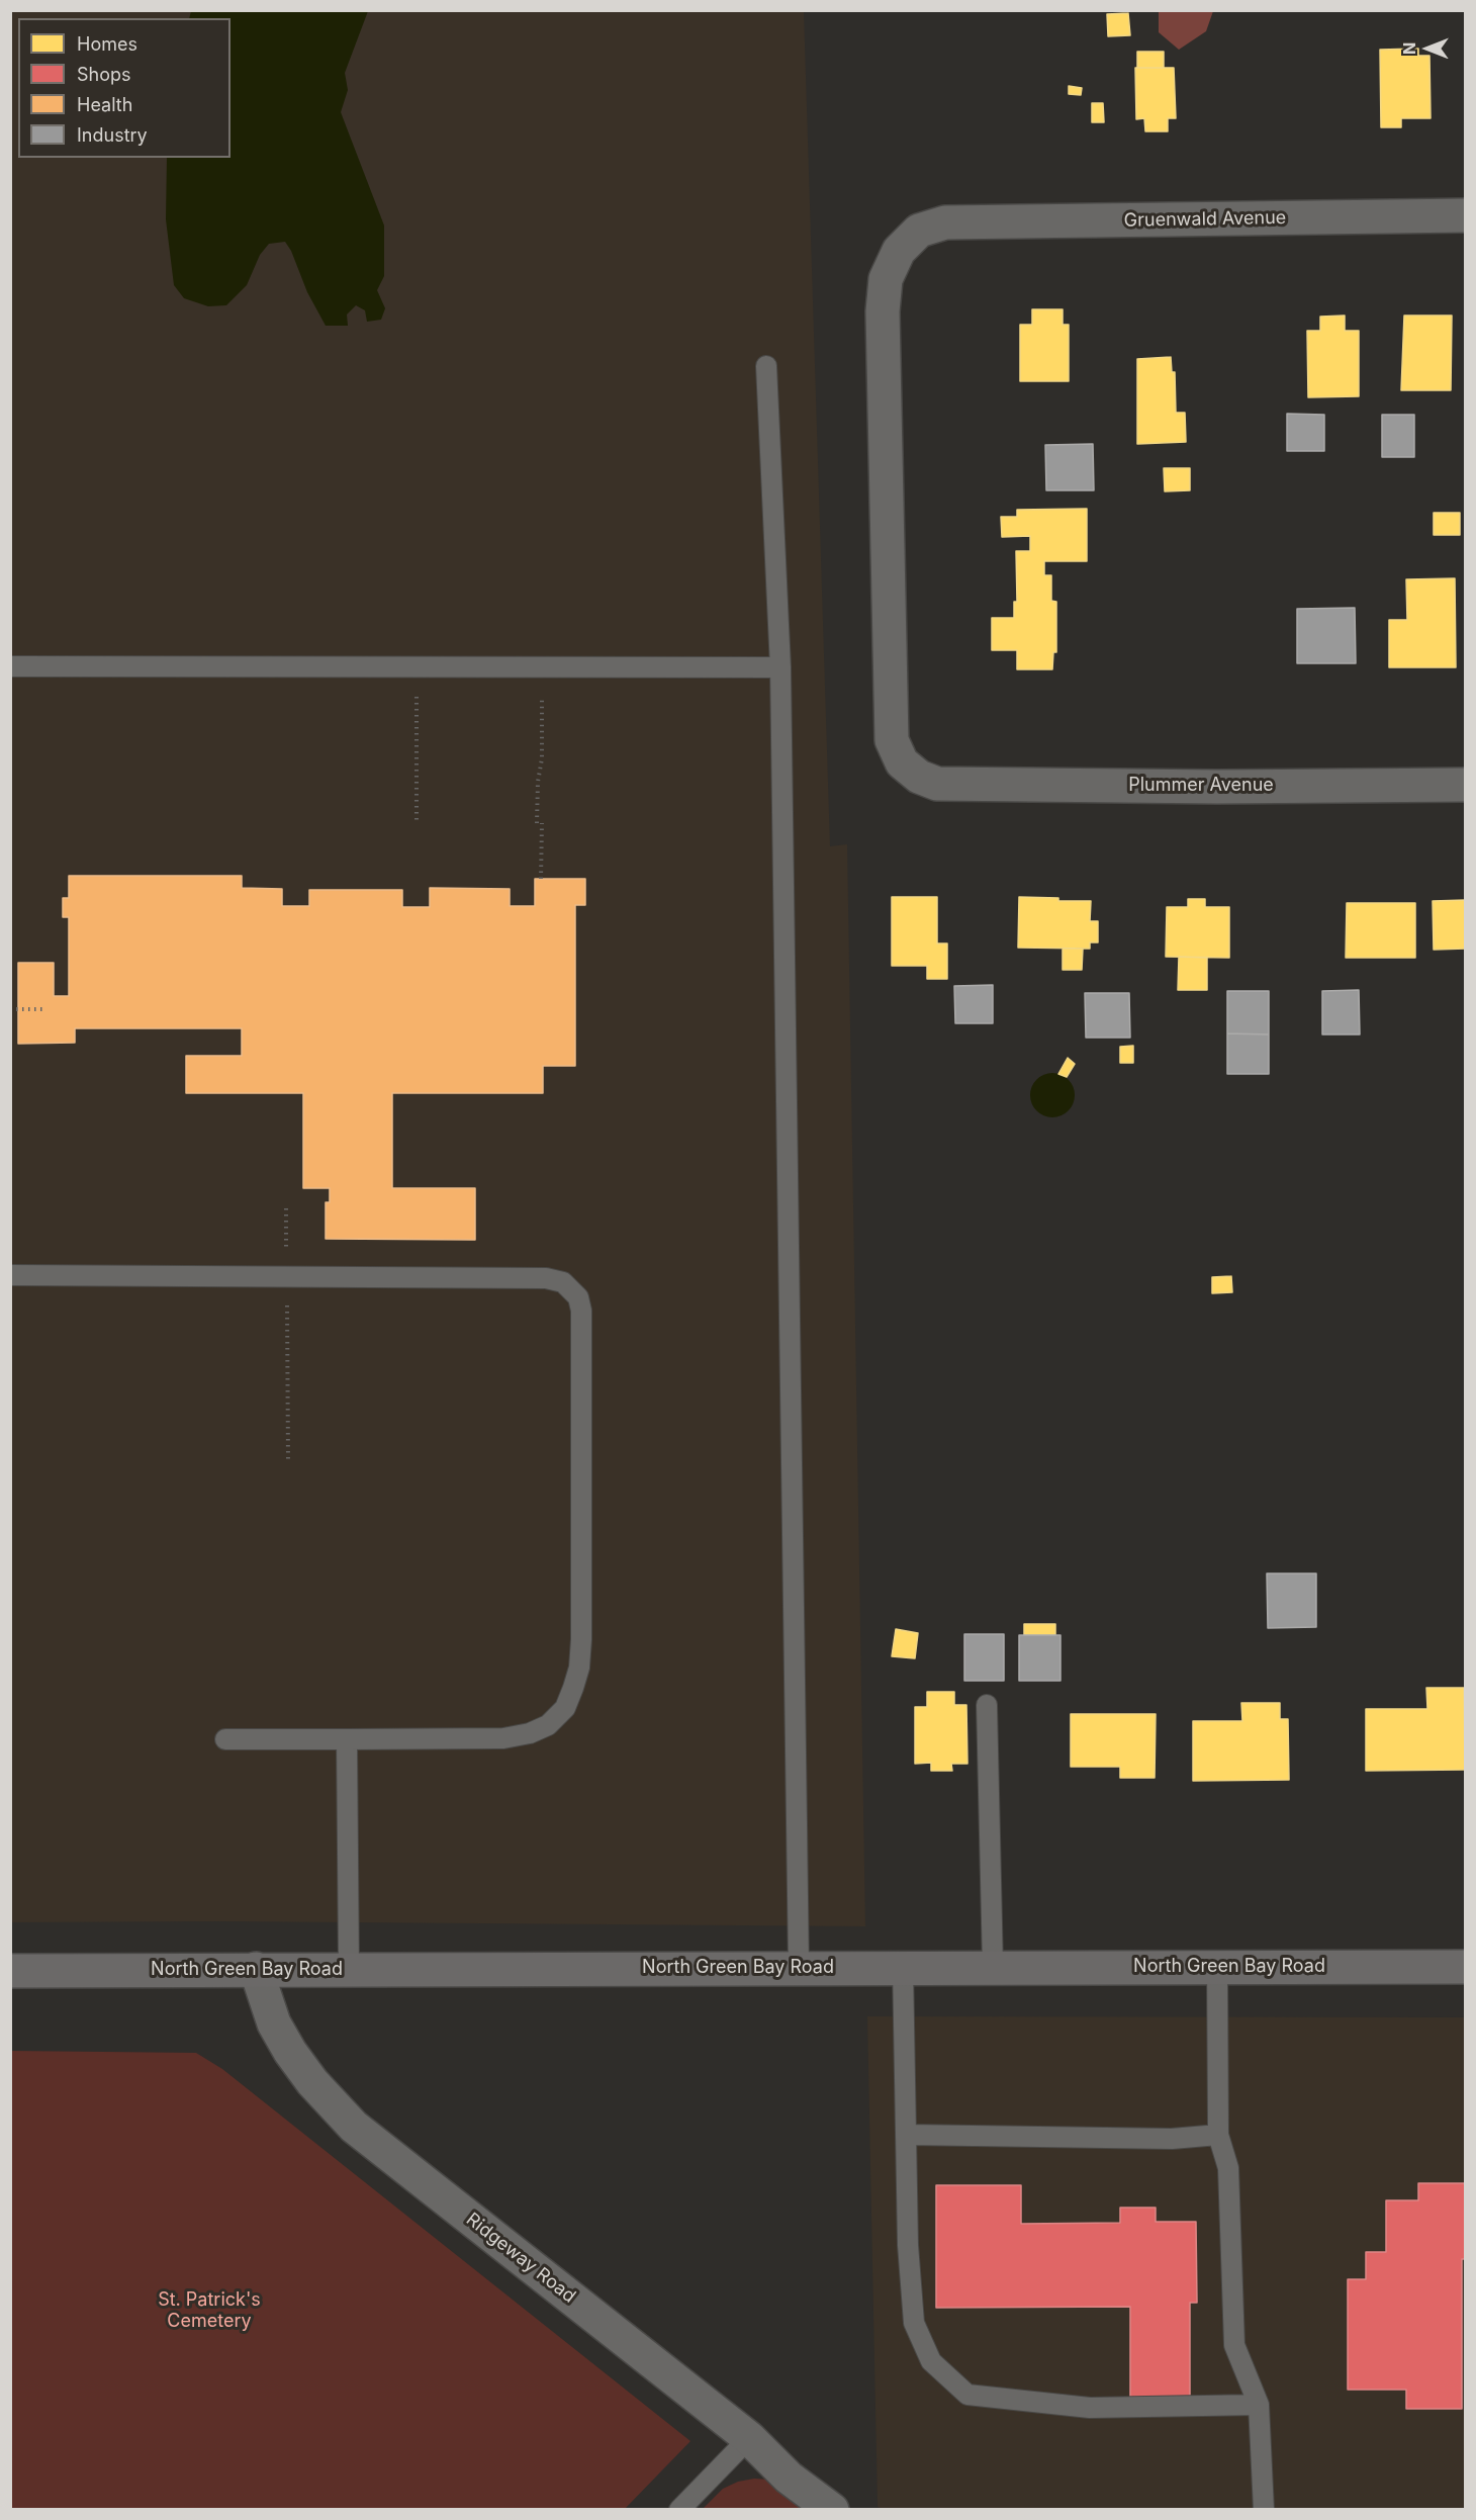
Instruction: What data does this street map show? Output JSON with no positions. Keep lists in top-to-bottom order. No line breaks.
{"streets":{"main road":["North Green Bay Road"],"street":["Gruenwald Avenue","Plummer Avenue","Ridgeway Road"]},"crossings":[["Gruenwald Avenue","Plummer Avenue"],["North Green Bay Road","Ridgeway Road"]],"parks":["St. Patrick's Cemetery"],"legend":["Homes","Shops","Health","Industry"],"north":"left"}
